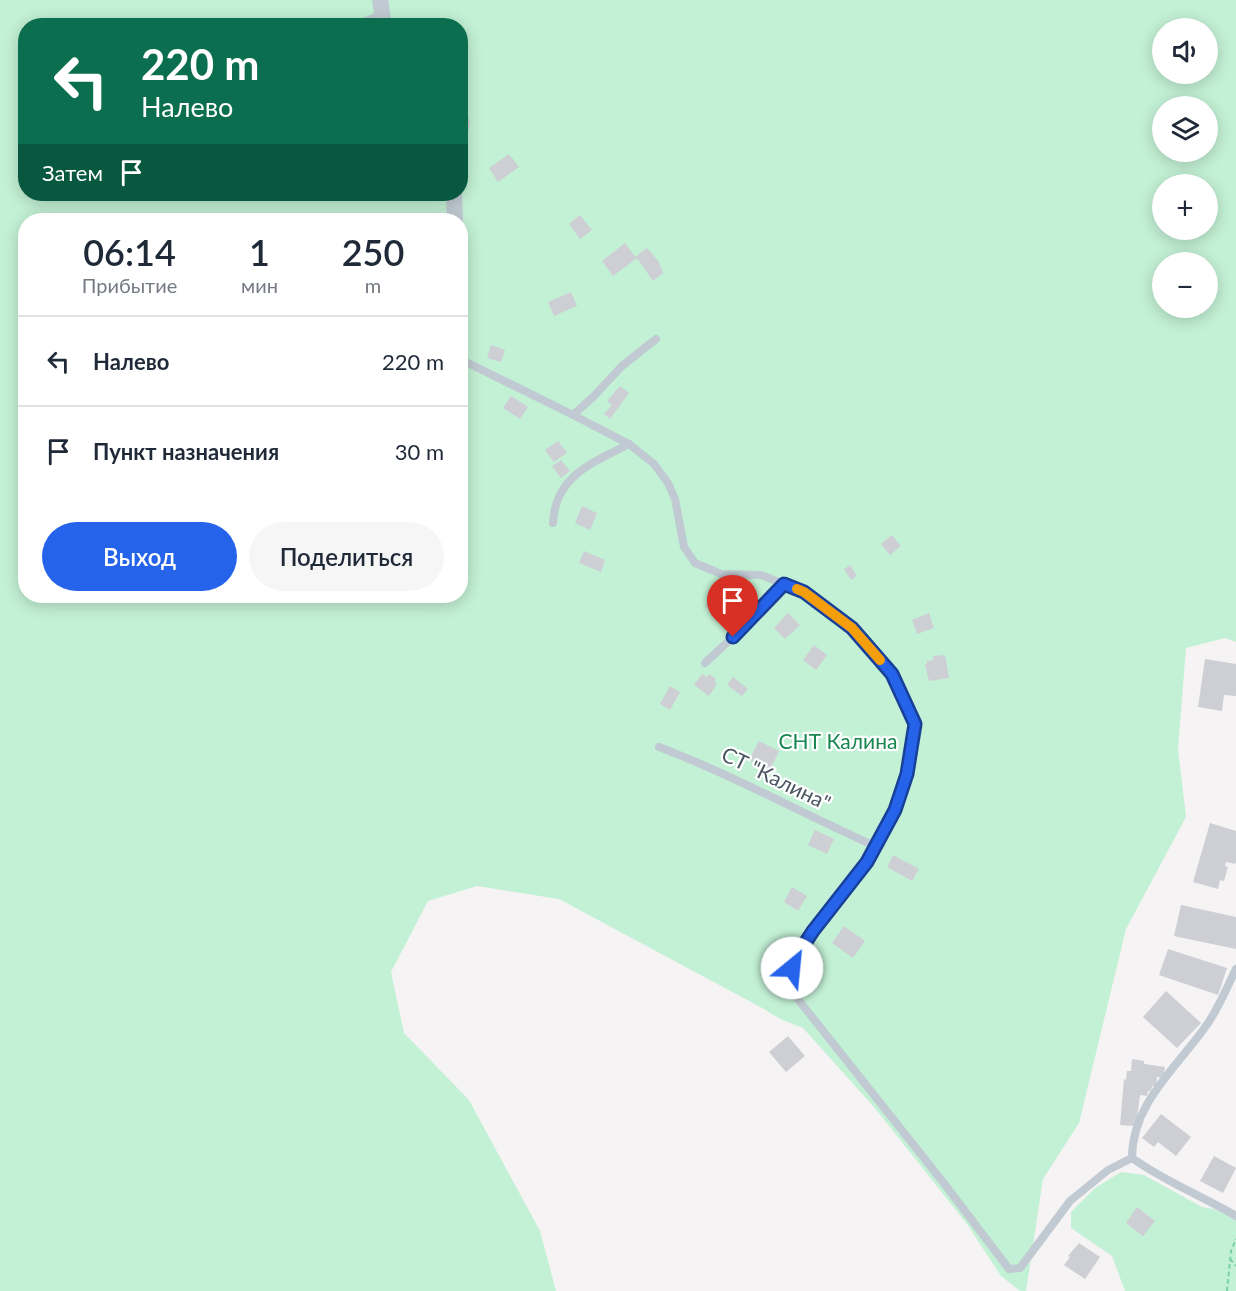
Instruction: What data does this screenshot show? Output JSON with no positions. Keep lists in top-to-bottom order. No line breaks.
{"streets":{"lane":["СТ \"Калина\""]},"parks":["СНТ Калина"],"page":{"map_buttons":["+","−"],"turn":["220 m","Налево"],"then":"Затем","eta":["06:14","Прибытие","1","мин","250","m"],"list":[{"name":"Налево","value":"220 m"},{"name":"Пункт назначения","value":"30 m"}],"buttons":["Выход","Поделиться"]}}
